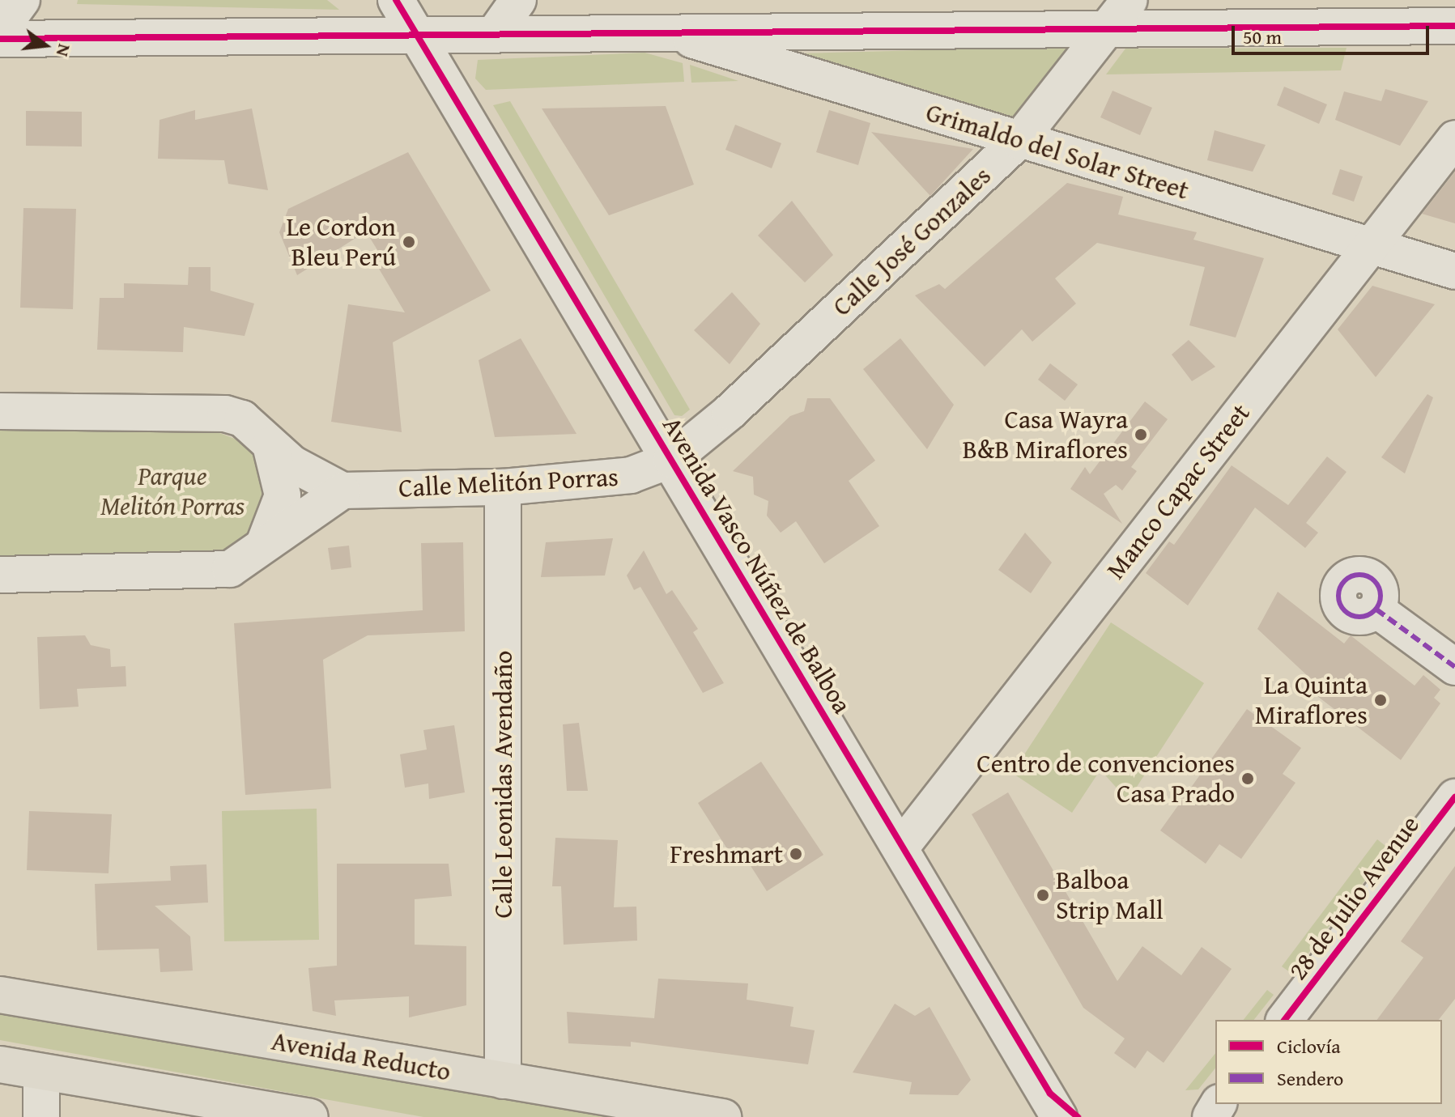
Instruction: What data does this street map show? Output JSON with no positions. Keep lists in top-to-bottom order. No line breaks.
{"streets":{"main road":["Avenida Reducto"],"street":["Grimaldo del Solar Street","Calle José Gonzales","Calle Melitón Porras","Manco Capac Street","Avenida Vasco Núñez de Balboa","Calle Leonidas Avendaño","28 de Julio Avenue"]},"crossings":[["Grimaldo del Solar Street","Calle José Gonzales"],["Grimaldo del Solar Street","Manco Capac Street"],["Calle José Gonzales","Calle Melitón Porras"],["Calle José Gonzales","Avenida Vasco Núñez de Balboa"],["Calle Melitón Porras","Avenida Vasco Núñez de Balboa"],["Calle Melitón Porras","Calle Leonidas Avendaño"],["Manco Capac Street","Avenida Vasco Núñez de Balboa"],["Calle Leonidas Avendaño","Avenida Reducto"]],"parks":["Parque Melitón Porras"],"places":["Le Cordon Bleu Perú","Casa Wayra B&B Miraflores","La Quinta Miraflores","Centro de convenciones Casa Prado","Freshmart","Balboa Strip Mall"],"legend":["Ciclovía","Sendero"],"scale_bar":"50 m","north":"right"}
